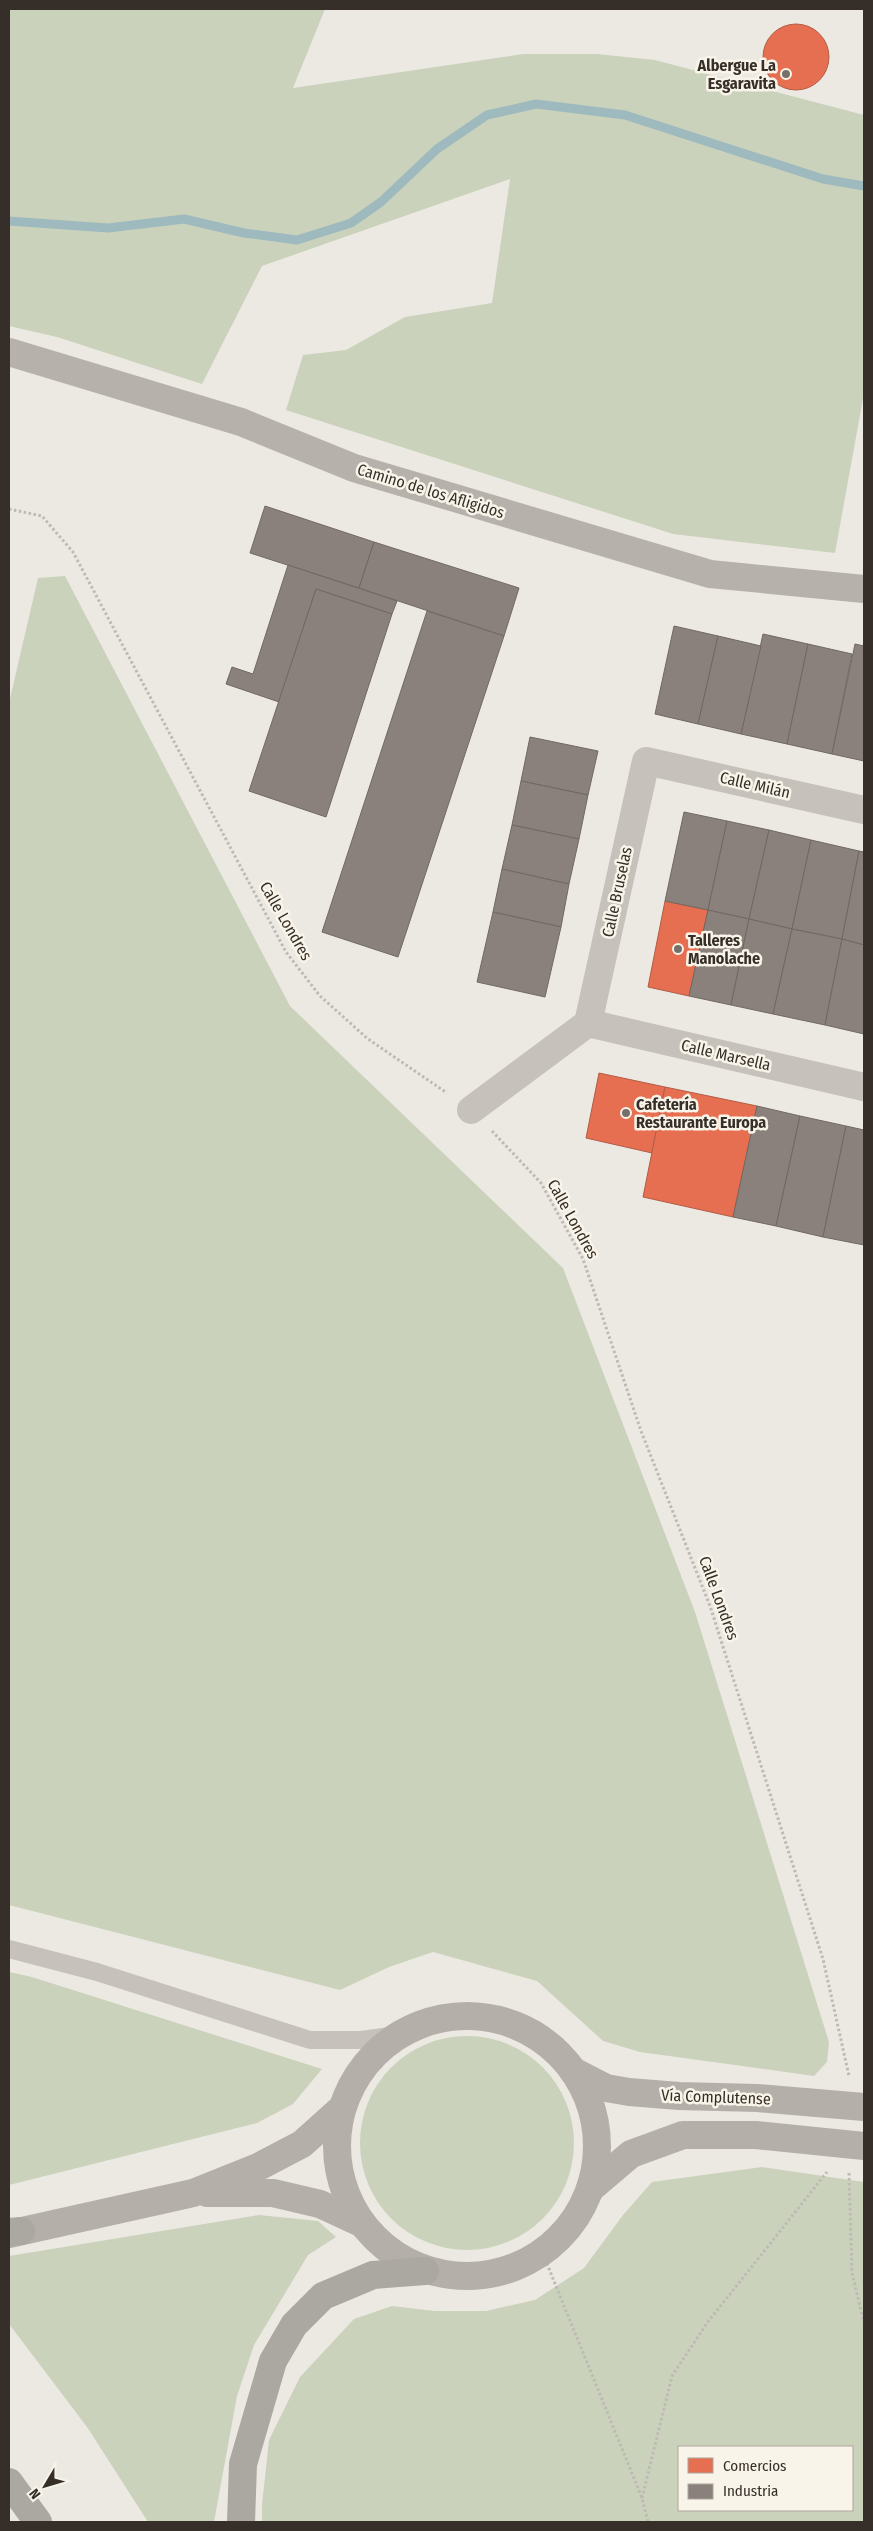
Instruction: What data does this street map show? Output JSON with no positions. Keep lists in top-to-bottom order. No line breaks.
{"streets":{"main road":["Vía Complutense"],"street":["Camino de los Afligidos","Calle Milán","Calle Bruselas","Calle Marsella"],"path":["Calle Londres"]},"crossings":[["Calle Milán","Calle Bruselas"],["Calle Bruselas","Calle Marsella"],["Calle Londres","Vía Complutense"]],"places":["Albergue La Esgaravita","Talleres Manolache","Cafetería Restaurante Europa"],"legend":["Comercios","Industria"],"north":"bottom left"}
